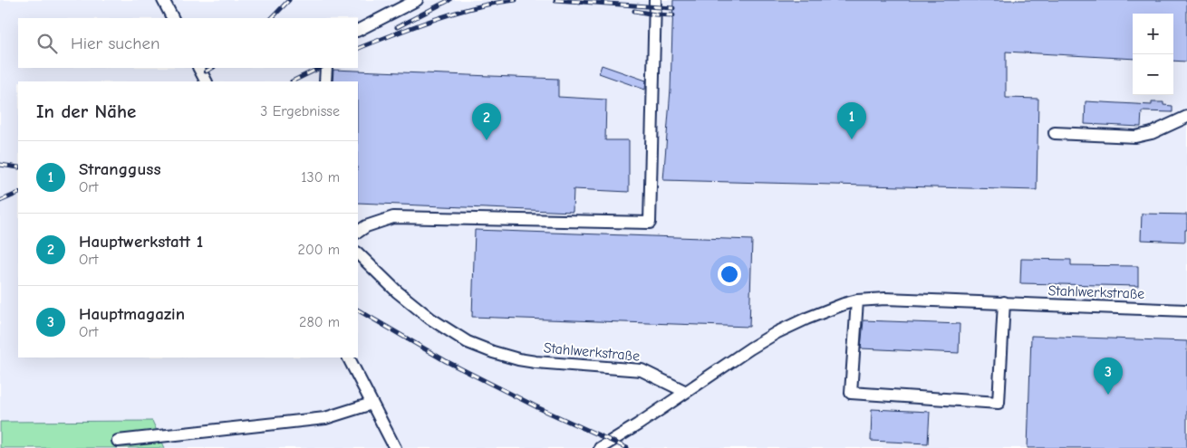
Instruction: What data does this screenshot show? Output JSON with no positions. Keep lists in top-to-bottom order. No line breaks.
{"streets":{"lane":["Stahlwerkstraße"]},"page":{"map_buttons":["+","−"],"search":"Hier suchen","heading":["In der Nähe","3 Ergebnisse"],"pins":["1","2","3"],"list":[{"mark":"1","name":"Strangguss","note":"Ort","value":"130 m"},{"mark":"2","name":"Hauptwerkstatt 1","note":"Ort","value":"200 m"},{"mark":"3","name":"Hauptmagazin","note":"Ort","value":"280 m"}]}}
